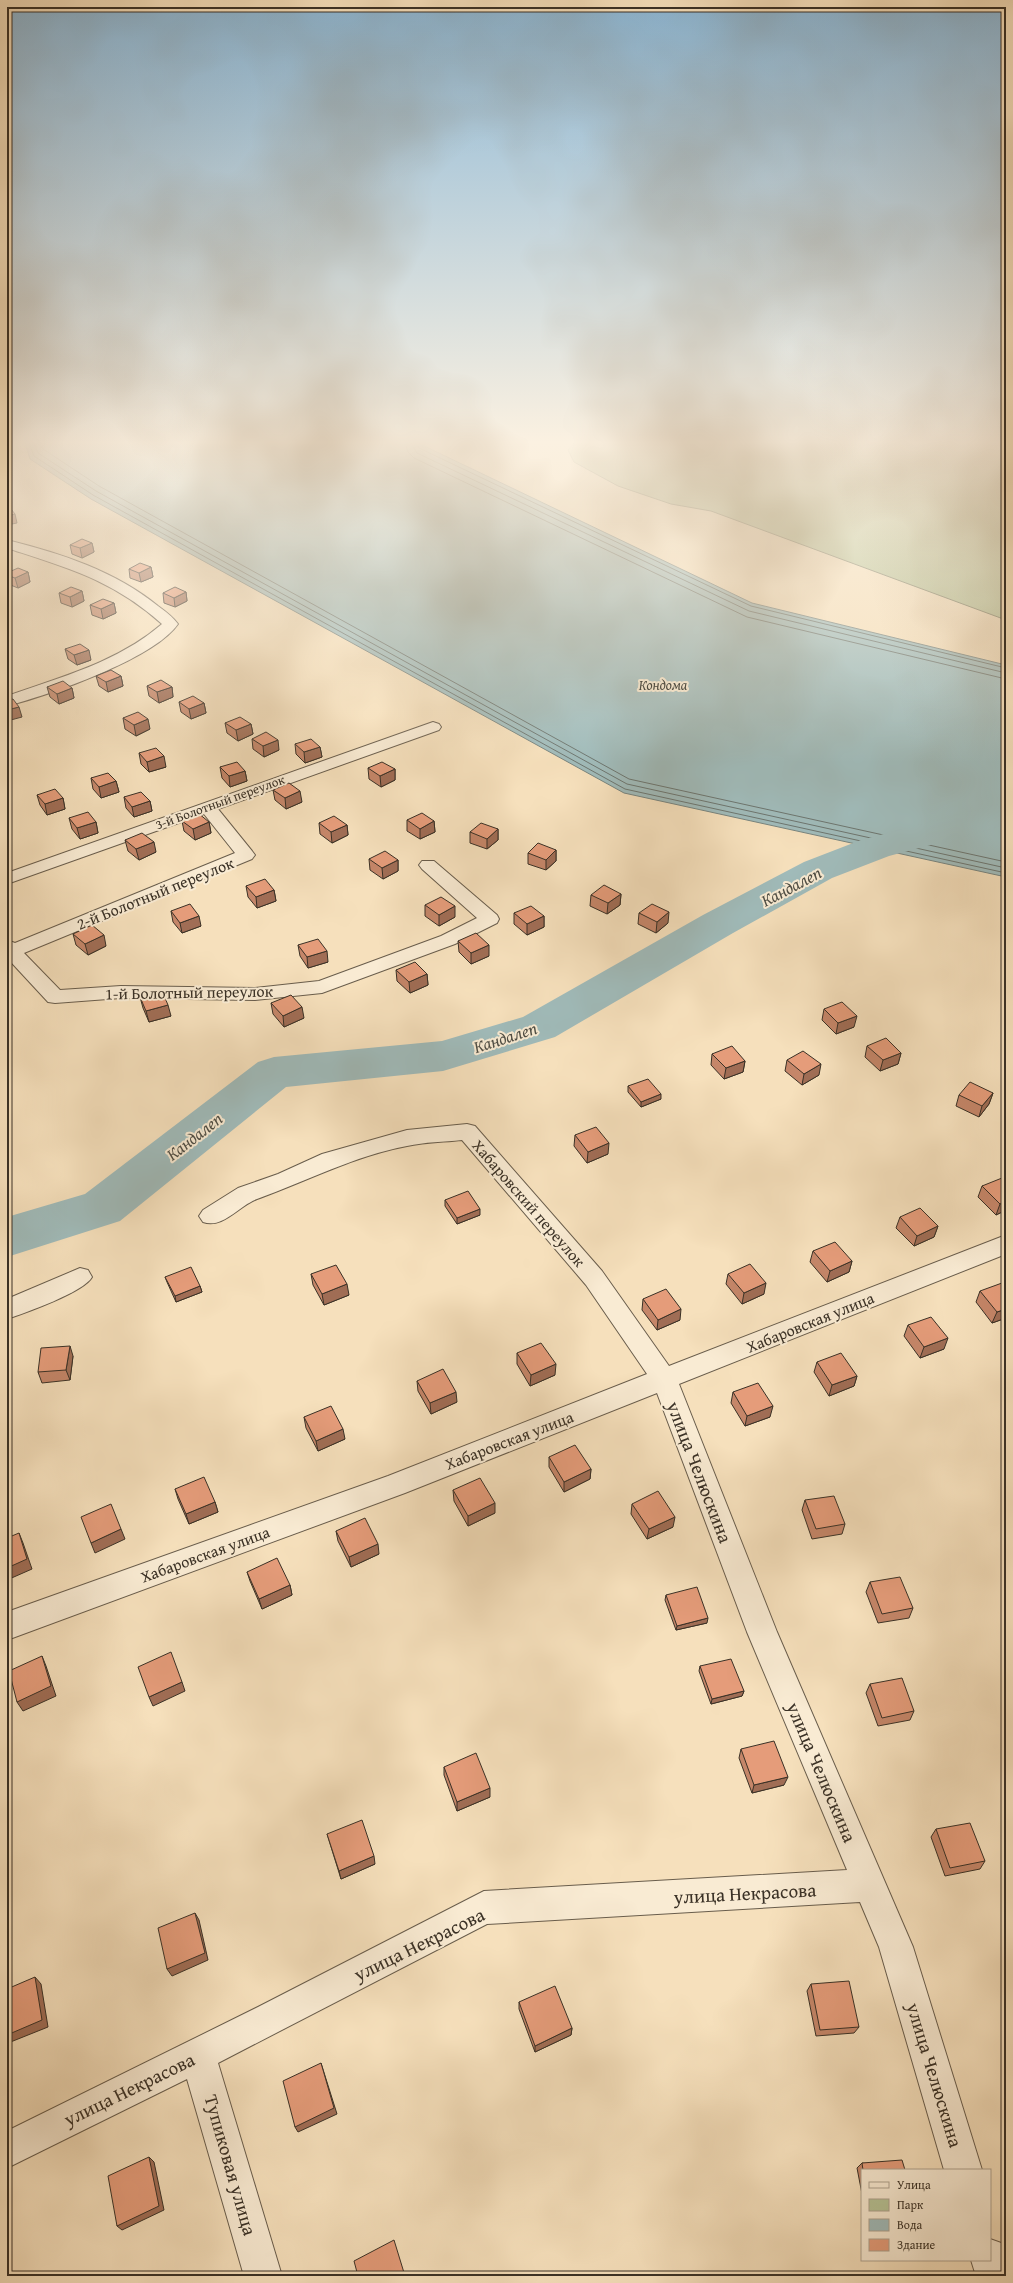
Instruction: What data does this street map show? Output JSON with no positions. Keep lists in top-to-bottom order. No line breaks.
{"streets":{"street":["3-й Болотный переулок","2-й Болотный переулок","1-й Болотный переулок","Хабаровский переулок","Хабаровская улица","улица Челюскина","улица Некрасова","Тупиковая улица"]},"crossings":[["3-й Болотный переулок","2-й Болотный переулок"],["2-й Болотный переулок","1-й Болотный переулок"],["Хабаровский переулок","Хабаровская улица"],["Хабаровский переулок","улица Челюскина"],["Хабаровская улица","улица Челюскина"],["улица Челюскина","улица Некрасова"],["улица Некрасова","Тупиковая улица"]],"water":["Кондома","Кандалеп"],"legend":["Улица","Парк","Вода","Здание"]}
